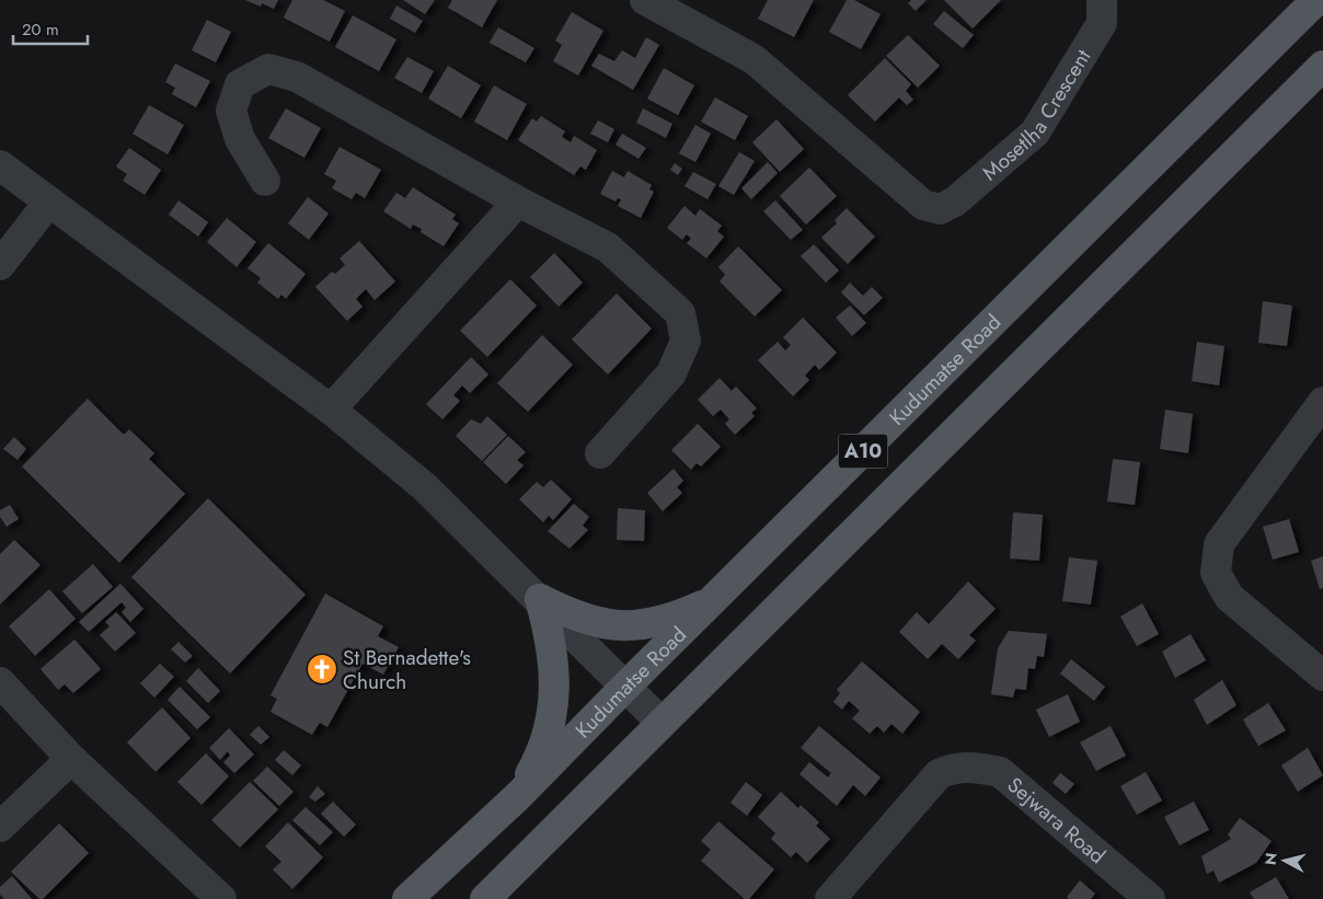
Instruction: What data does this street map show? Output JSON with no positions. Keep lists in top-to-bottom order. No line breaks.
{"streets":{"main road":["Kudumatse Road","A10"],"street":["Mosetlha Crescent","Sejwara Road"]},"places":{"church":["St Bernadette's Church"]},"scale_bar":"20 m","north":"left"}
